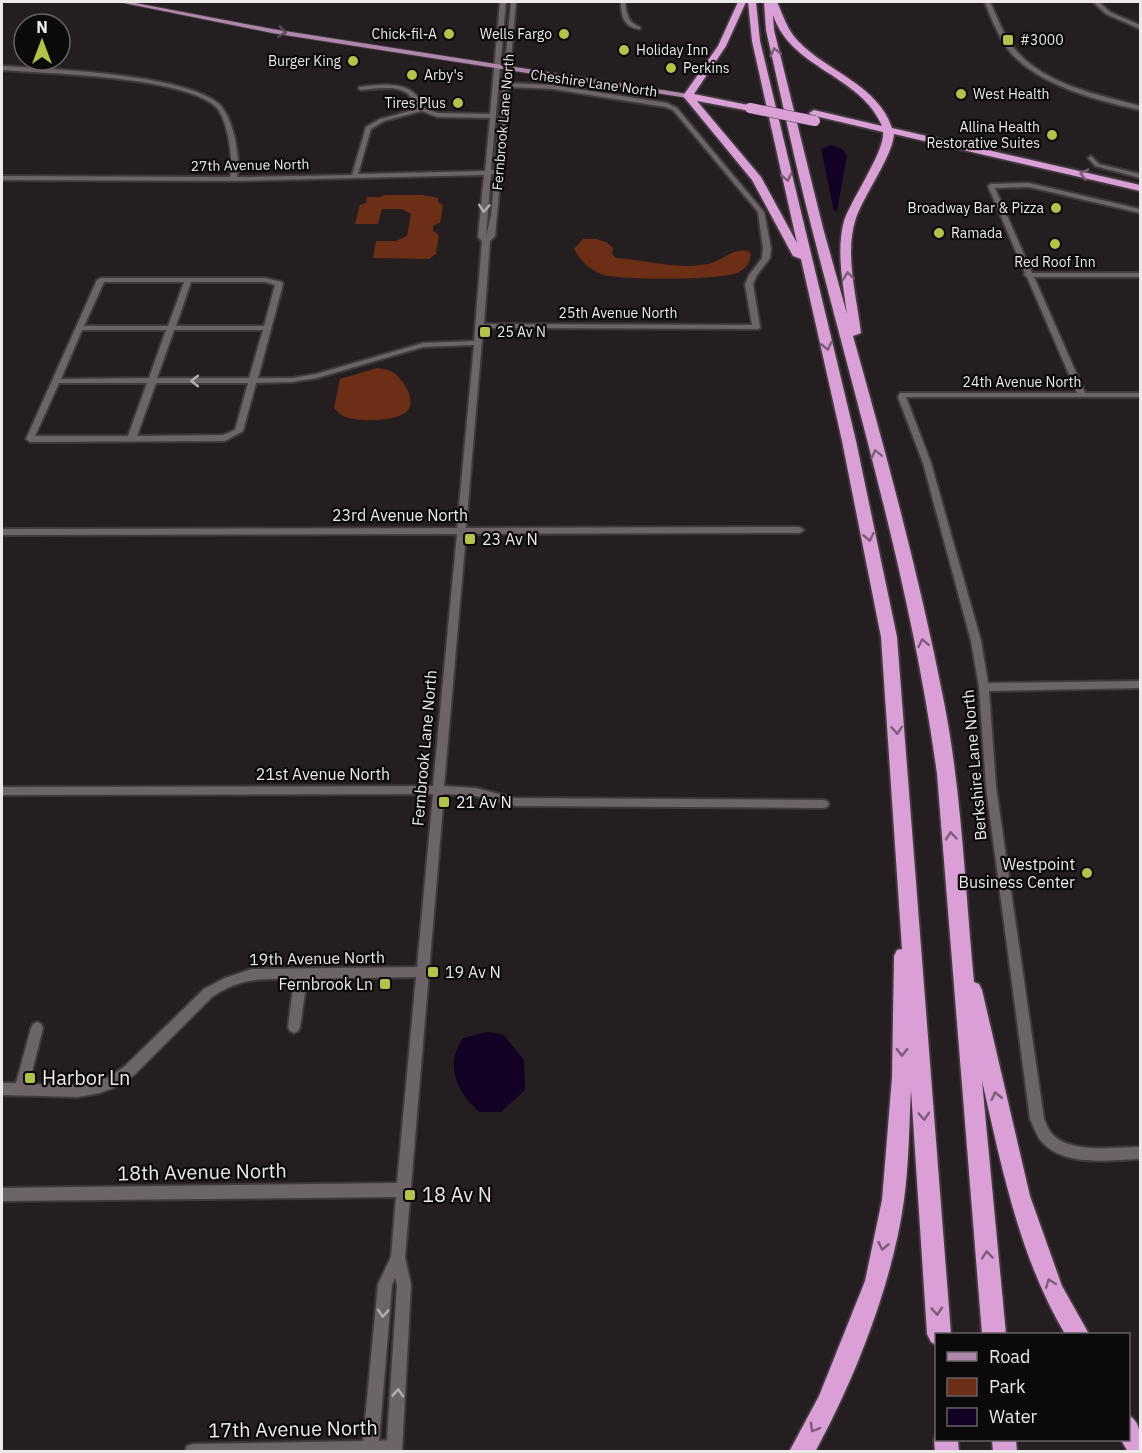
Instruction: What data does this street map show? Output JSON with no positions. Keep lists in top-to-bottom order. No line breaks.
{"streets":{"street":["Cheshire Lane North","Fernbrook Lane North","27th Avenue North","25th Avenue North","24th Avenue North","23rd Avenue North","Berkshire Lane North","21st Avenue North","19th Avenue North","18th Avenue North","17th Avenue North"]},"crossings":[["Cheshire Lane North","Fernbrook Lane North"],["Cheshire Lane North","25th Avenue North"],["Fernbrook Lane North","27th Avenue North"],["Fernbrook Lane North","25th Avenue North"],["Fernbrook Lane North","23rd Avenue North"],["Fernbrook Lane North","21st Avenue North"],["Fernbrook Lane North","19th Avenue North"],["Fernbrook Lane North","18th Avenue North"],["Fernbrook Lane North","17th Avenue North"],["24th Avenue North","Berkshire Lane North"]],"places":{"other":["Chick-fil-A","Wells Fargo","Holiday Inn","Burger King","Perkins","Arby's","West Health","Tires Plus","Allina Health Restorative Suites","Broadway Bar & Pizza","Ramada","Red Roof Inn","Westpoint Business Center"],"transit":["#3000","25 Av N","23 Av N","21 Av N","19 Av N","Fernbrook Ln","Harbor Ln","18 Av N"]},"legend":["Road","Park","Water"],"north":"top"}
